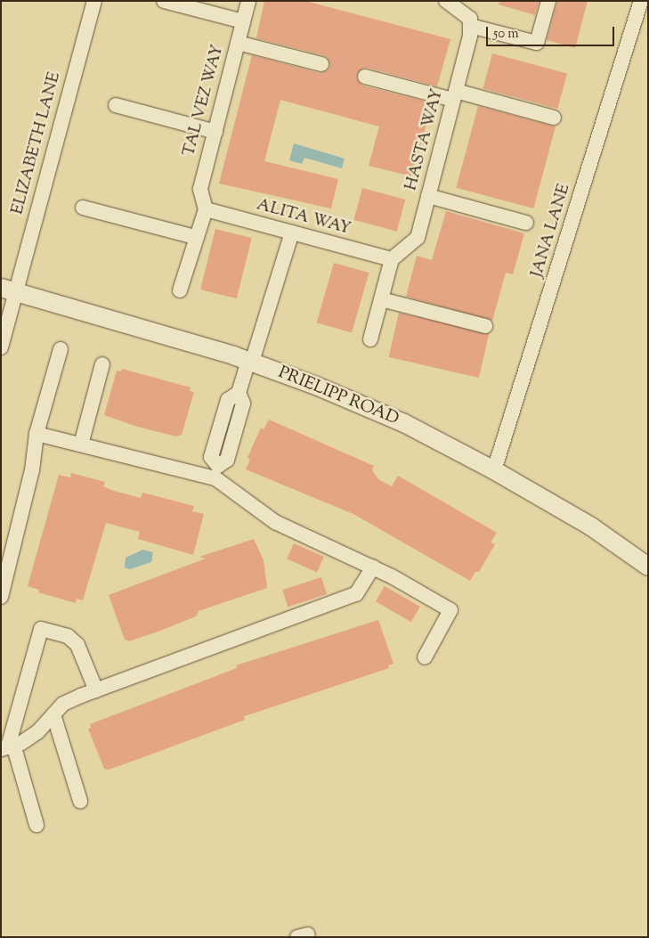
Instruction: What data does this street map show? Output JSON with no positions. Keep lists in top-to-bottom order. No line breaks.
{"streets":{"street":["TAL VEZ WAY","HASTA WAY","ELIZABETH LANE","ALITA WAY","JANA LANE","PRIELIPP ROAD"]},"crossings":[["TAL VEZ WAY","ALITA WAY"],["HASTA WAY","ALITA WAY"],["ELIZABETH LANE","PRIELIPP ROAD"],["JANA LANE","PRIELIPP ROAD"]],"scale_bar":"50 m"}
